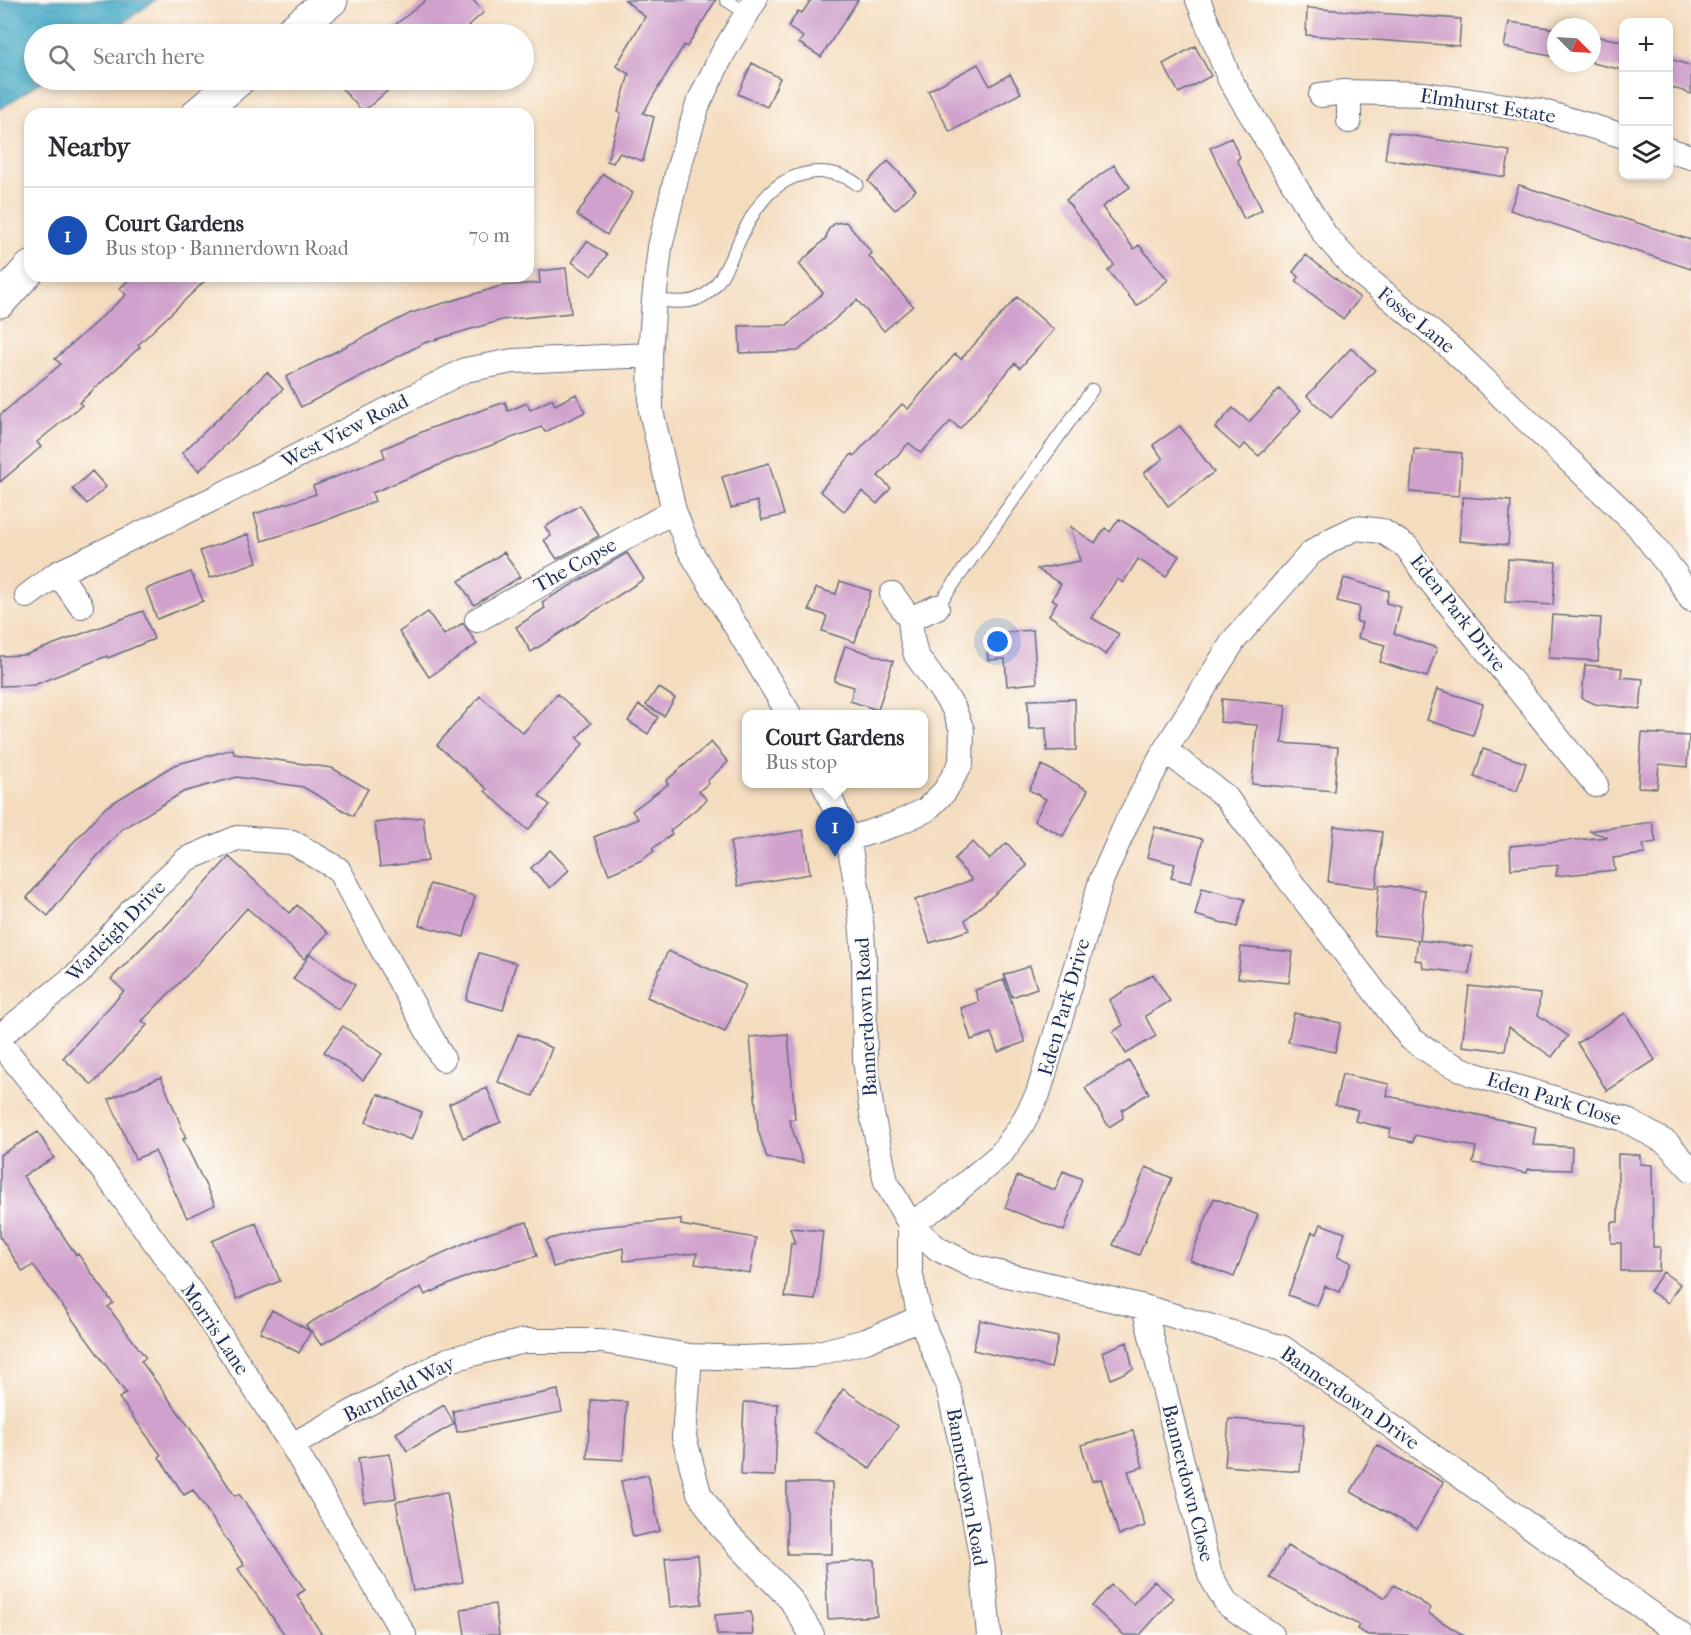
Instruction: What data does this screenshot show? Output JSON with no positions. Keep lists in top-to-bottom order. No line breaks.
{"streets":{"street":["Elmhurst Estate","Fosse Lane","West View Road","The Copse","Eden Park Drive","Warleigh Drive","Bannerdown Road","Eden Park Close","Morris Lane","Barnfield Way","Bannerdown Drive","Bannerdown Close"]},"crossings":[["Eden Park Drive","Bannerdown Road"],["Eden Park Drive","Eden Park Close"],["Eden Park Drive","Bannerdown Drive"],["Bannerdown Road","Barnfield Way"],["Bannerdown Road","Bannerdown Drive"],["Morris Lane","Barnfield Way"],["Bannerdown Drive","Bannerdown Close"]],"north":"bottom right","page":{"map_buttons":["+","−"],"search":"Search here","heading":"Nearby","list":[{"mark":"1","name":"Court Gardens","note":"Bus stop · Bannerdown Road","value":"70 m"}],"popup":["Court Gardens","Bus stop"],"pins":"1"}}
